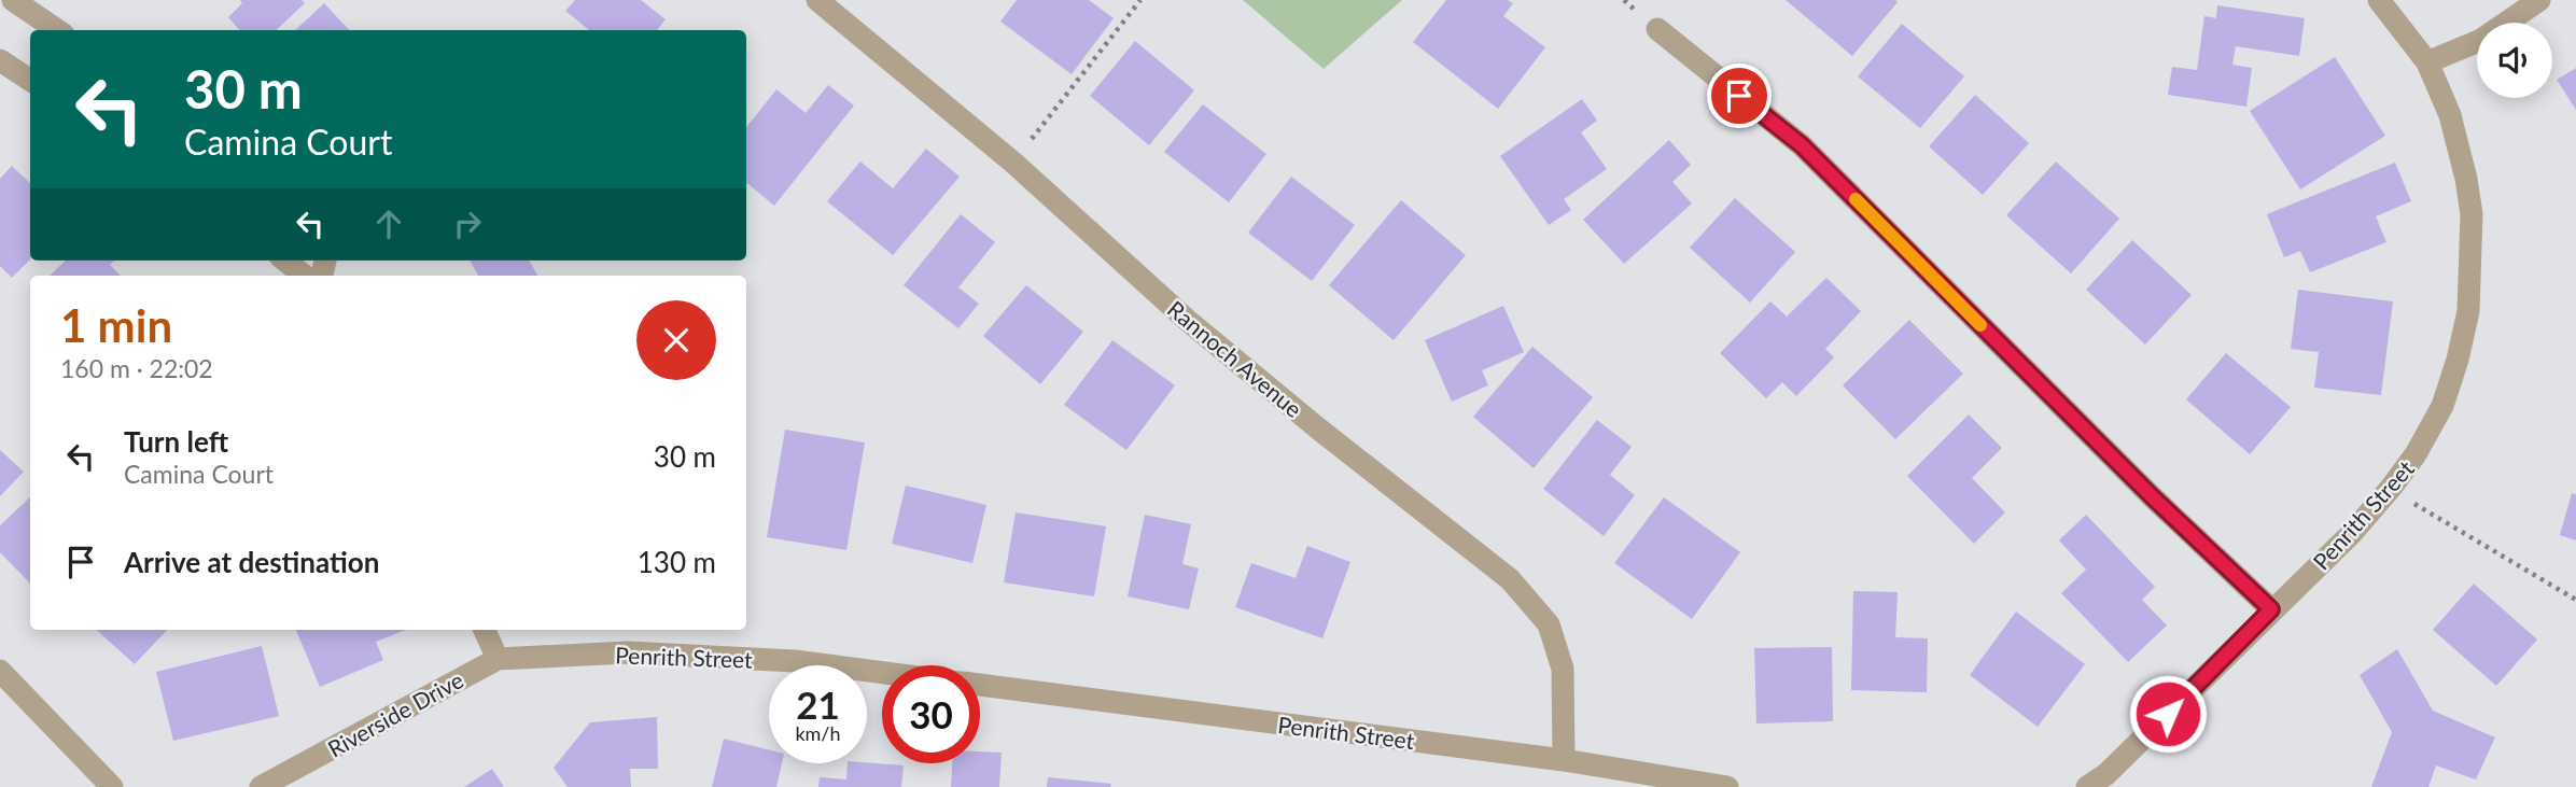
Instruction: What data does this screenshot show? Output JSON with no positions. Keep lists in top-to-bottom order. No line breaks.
{"streets":{"street":["Rannoch Avenue","Penrith Street","Riverside Drive"]},"crossings":[["Rannoch Avenue","Penrith Street"],["Penrith Street","Riverside Drive"]],"page":{"turn":["30 m","Camina Court"],"heading":["1 min","160 m · 22:02"],"list":[{"name":"Turn left","note":"Camina Court","value":"30 m"},{"name":"Arrive at destination","value":"130 m"}],"speed":"21 km/h","limit":"30"}}
